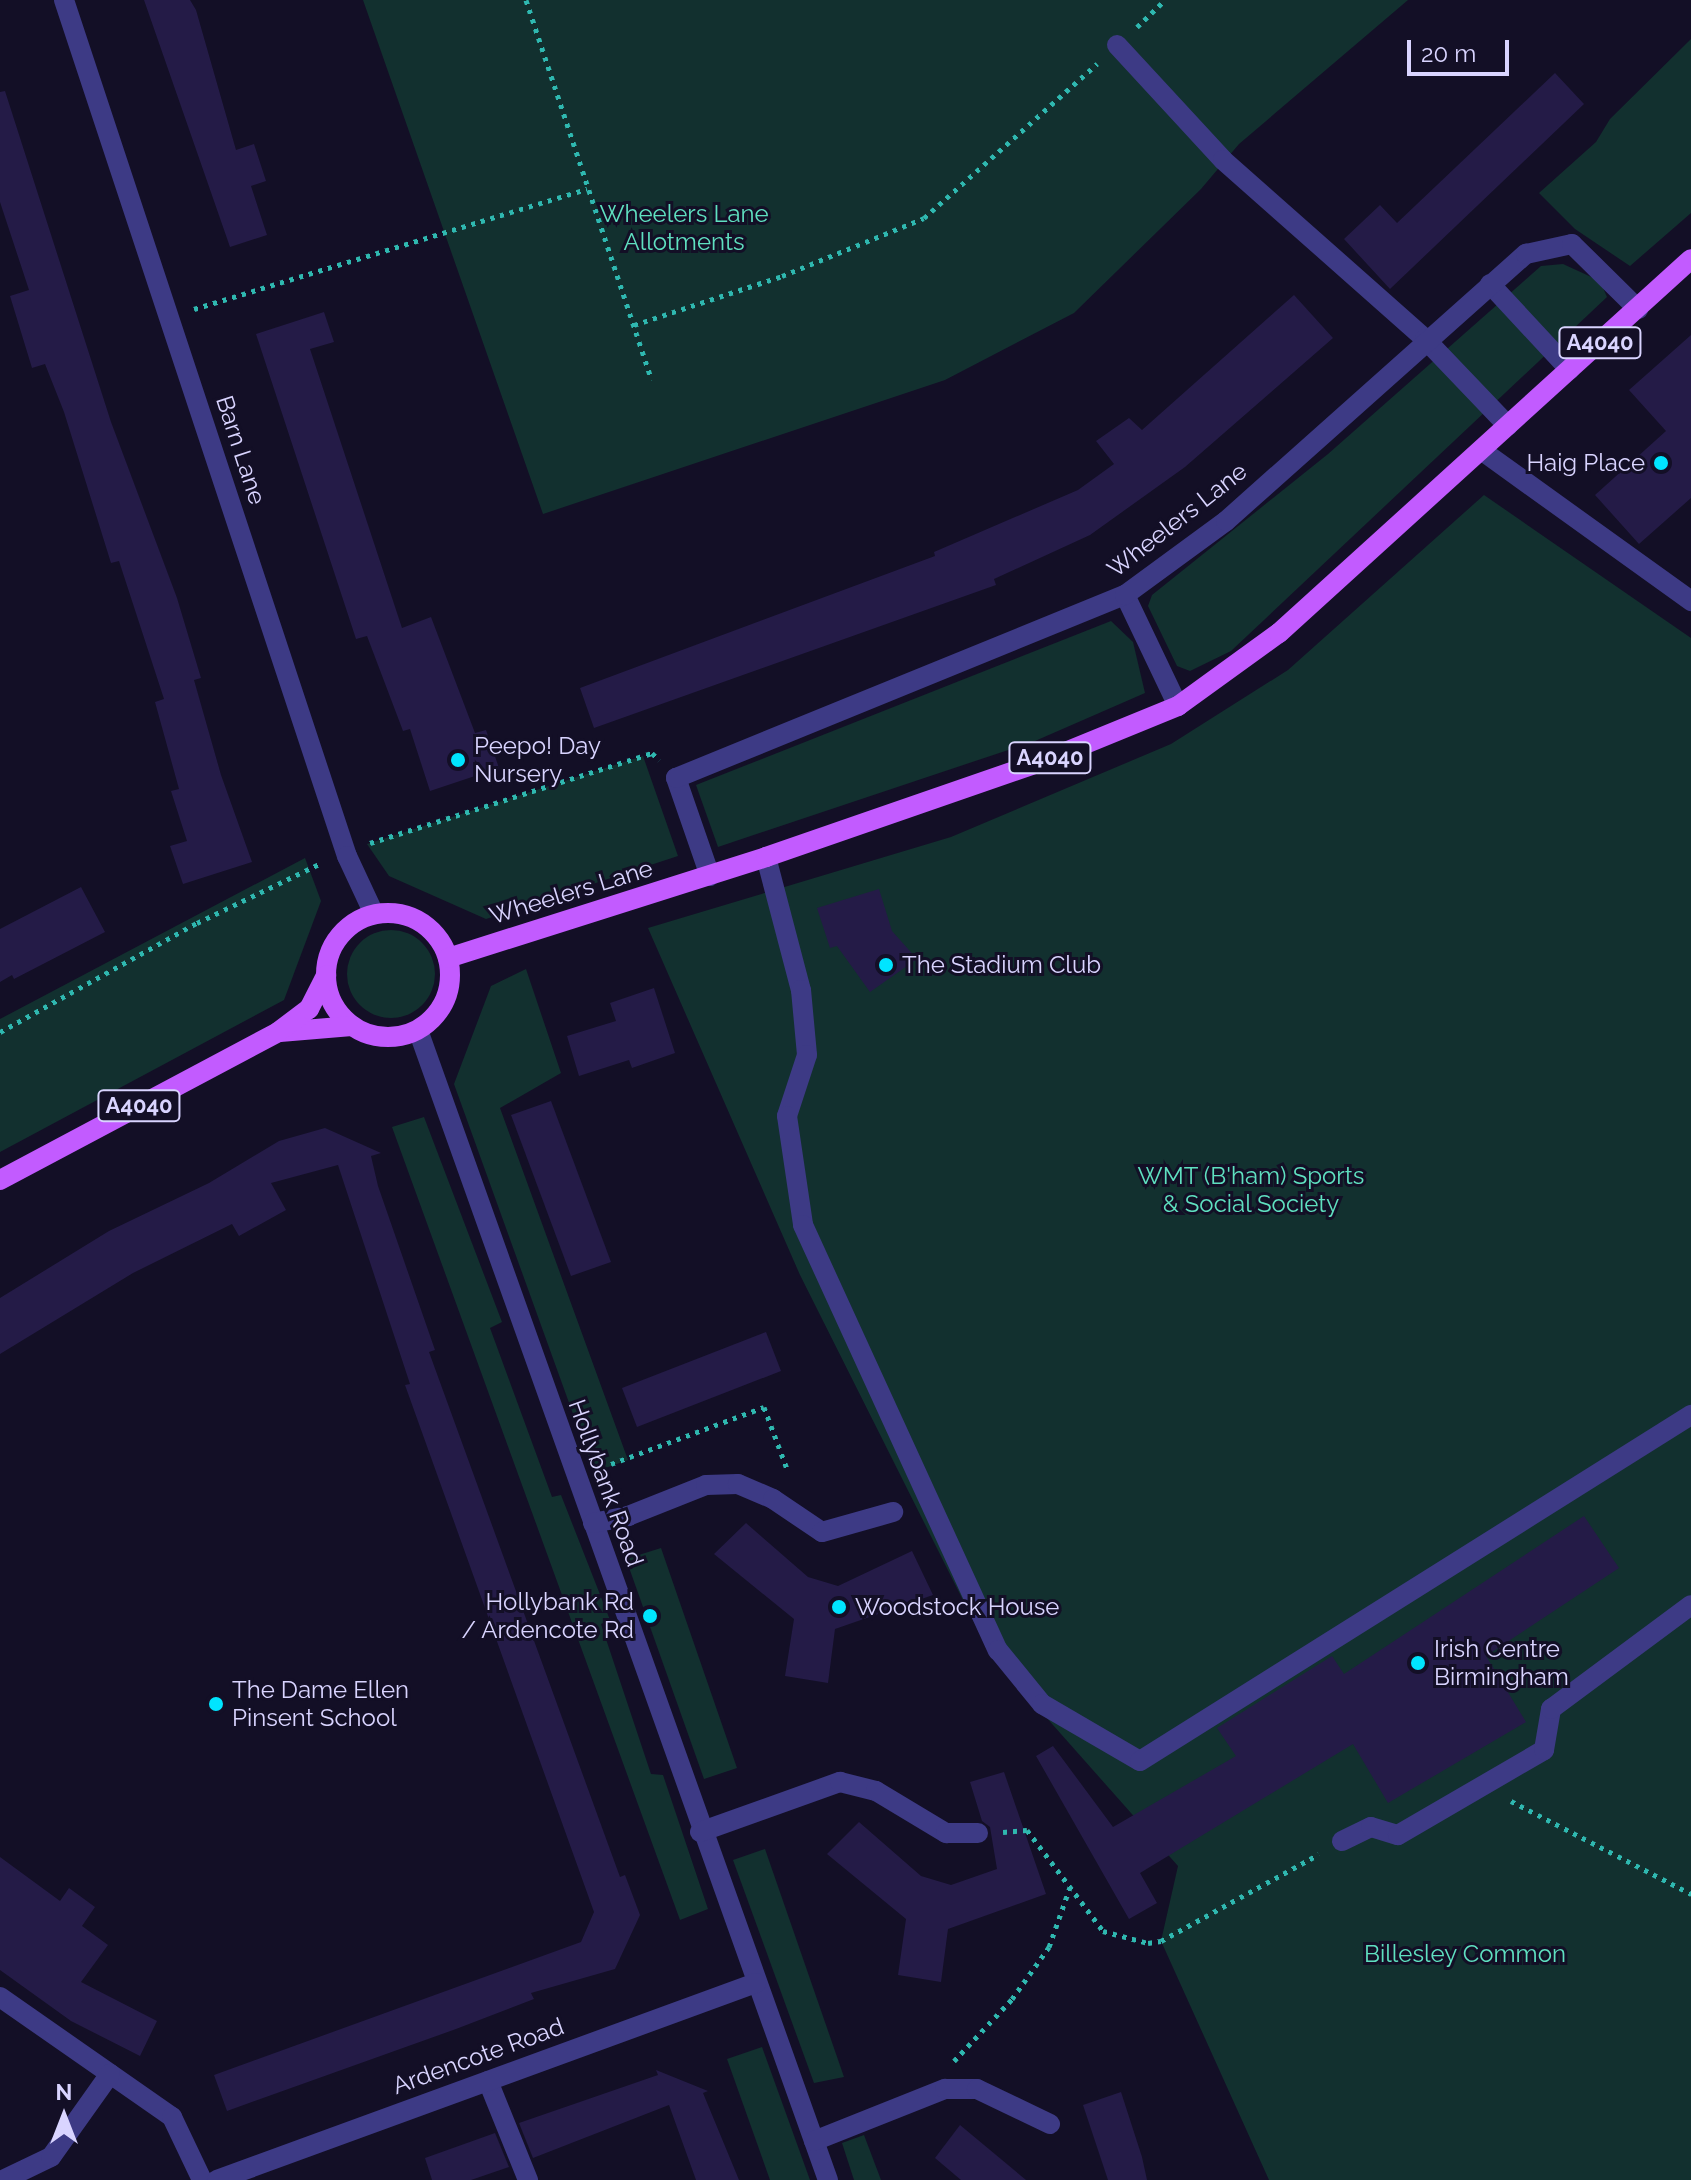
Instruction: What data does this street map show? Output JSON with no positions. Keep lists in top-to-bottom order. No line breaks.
{"streets":{"main road":["A4040","Wheelers Lane"],"street":["Barn Lane","Hollybank Road","Ardencote Road"]},"crossings":[["A4040","Barn Lane"],["A4040","Wheelers Lane"],["A4040","Hollybank Road"],["Barn Lane","Wheelers Lane"],["Barn Lane","Hollybank Road"],["Wheelers Lane","Hollybank Road"],["Hollybank Road","Ardencote Road"]],"parks":["Wheelers Lane Allotments","WMT (B'ham) Sports & Social Society","Billesley Common"],"places":["Haig Place","Peepo! Day Nursery","The Stadium Club","Woodstock House","Hollybank Rd / Ardencote Rd","Irish Centre Birmingham","The Dame Ellen Pinsent School"],"scale_bar":"20 m","north":"top"}
